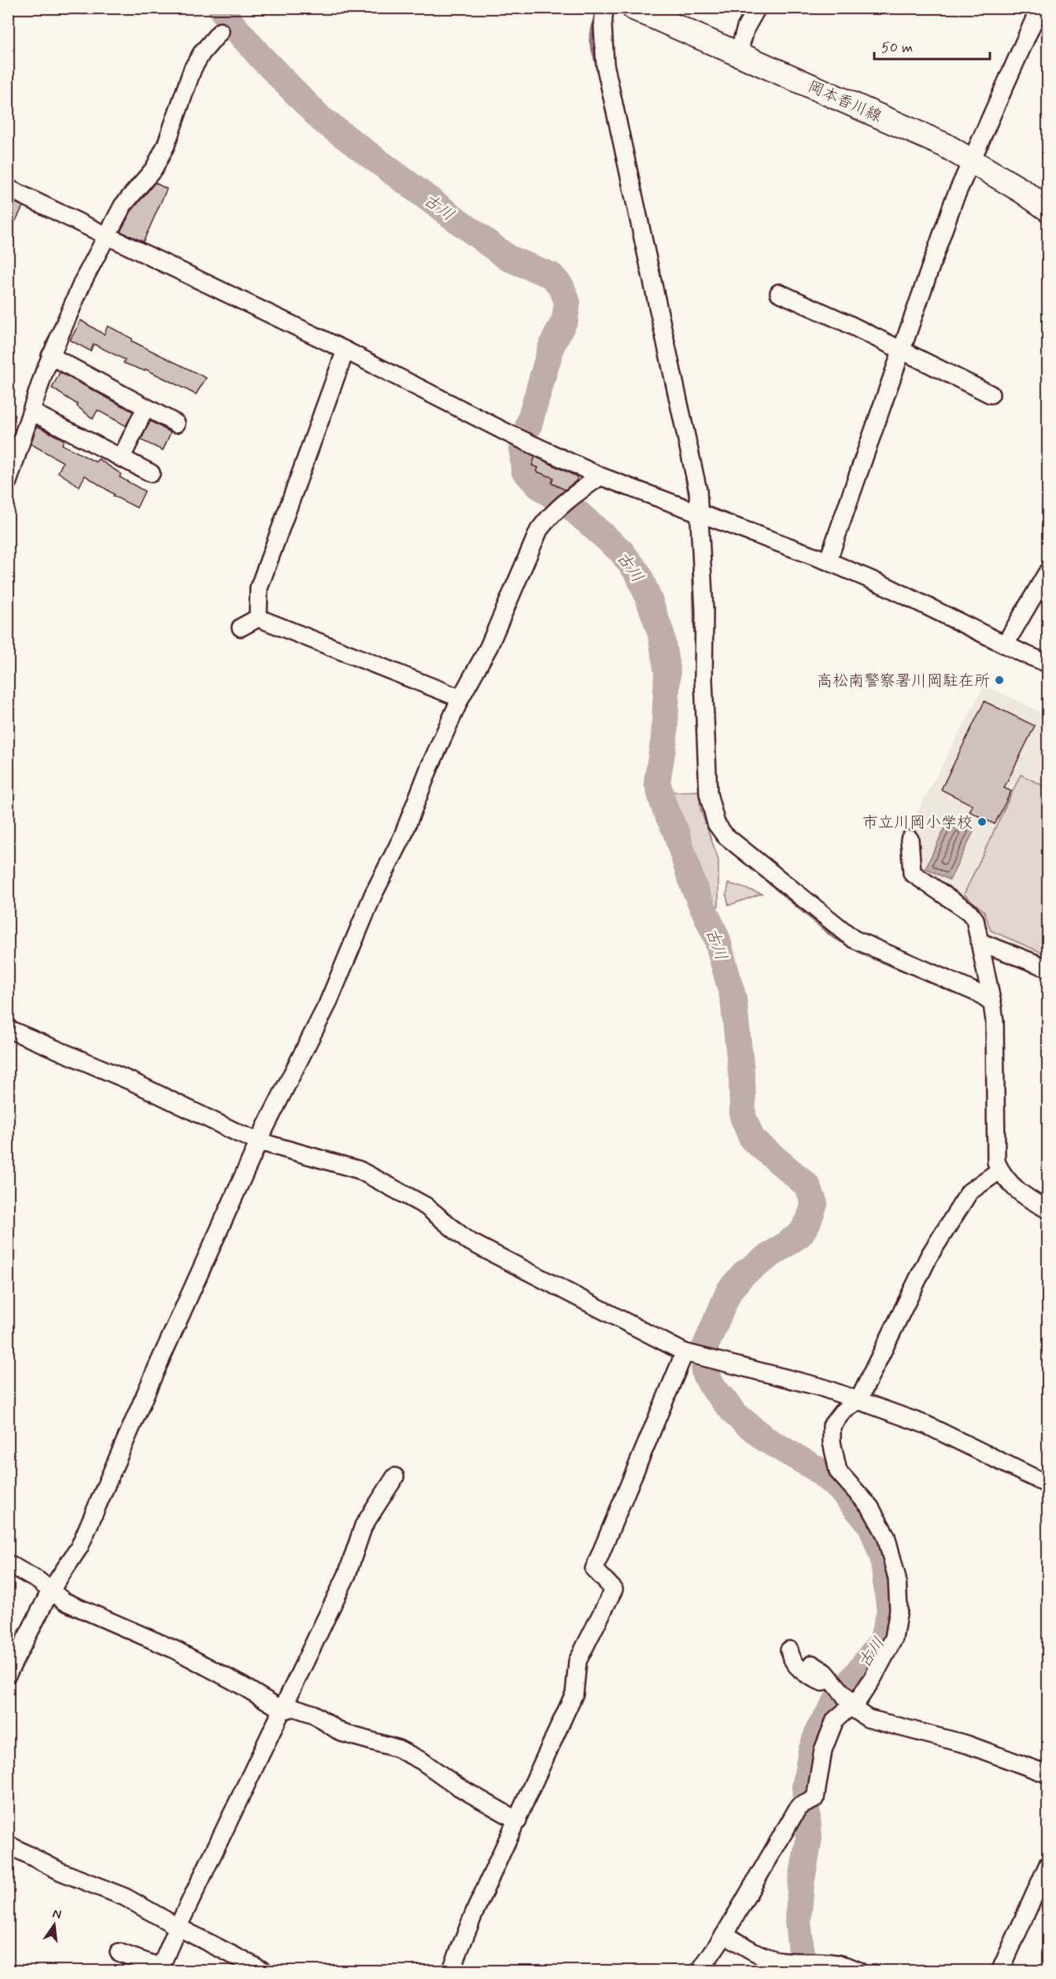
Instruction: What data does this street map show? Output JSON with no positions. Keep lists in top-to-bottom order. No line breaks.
{"streets":{"main road":["岡本香川線"]},"water":["古川"],"places":["高松南警察署川岡駐在所","市立川岡小学校"],"scale_bar":"50 m","north":"top"}
